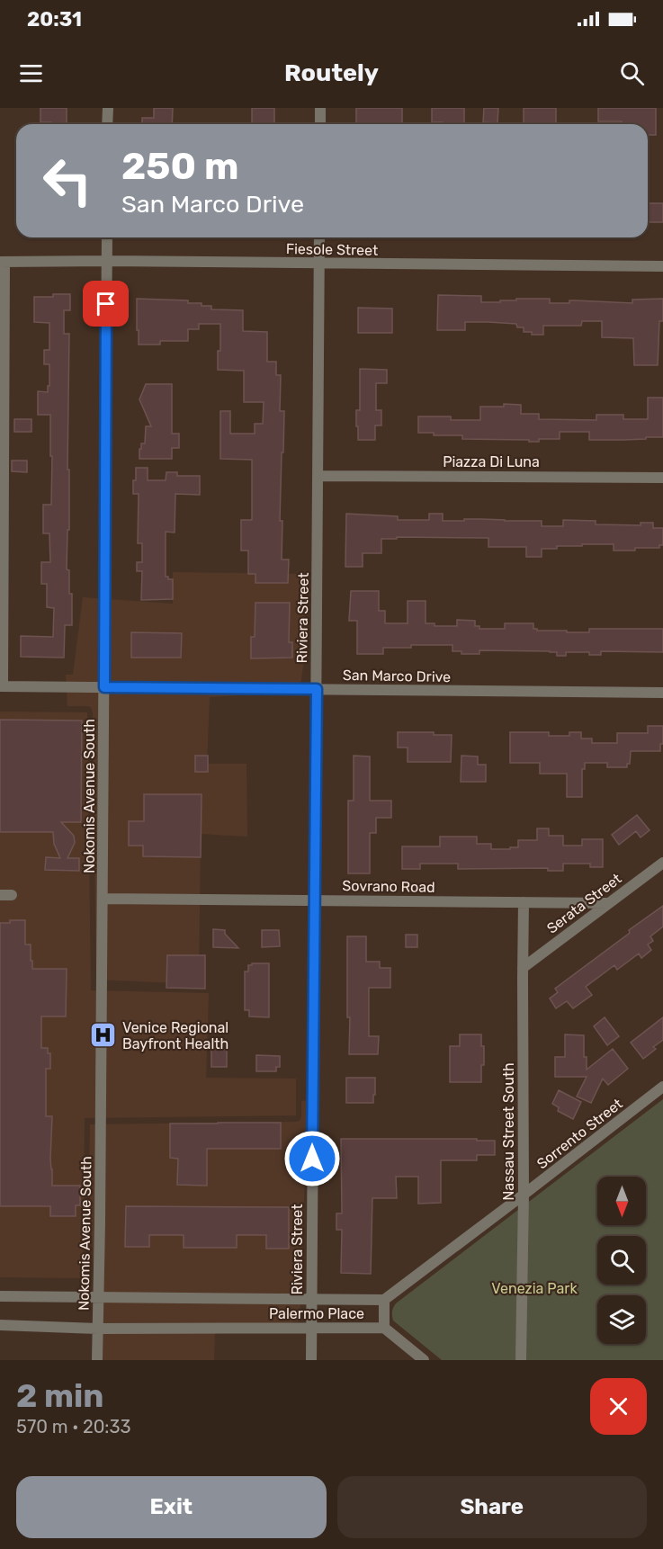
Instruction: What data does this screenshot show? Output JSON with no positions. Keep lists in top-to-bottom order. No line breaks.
{"streets":{"street":["Fiesole Street","Piazza Di Luna","Riviera Street","San Marco Drive","Nokomis Avenue South","Sovrano Road","Serata Street","Nassau Street South","Sorrento Street","Palermo Place"]},"crossings":[["Fiesole Street","Riviera Street"],["Fiesole Street","Nokomis Avenue South"],["Piazza Di Luna","Riviera Street"],["Riviera Street","San Marco Drive"],["Riviera Street","Sovrano Road"],["Riviera Street","Palermo Place"],["San Marco Drive","Nokomis Avenue South"],["Nokomis Avenue South","Sovrano Road"],["Nokomis Avenue South","Palermo Place"],["Sovrano Road","Serata Street"],["Sovrano Road","Nassau Street South"],["Serata Street","Nassau Street South"],["Nassau Street South","Sorrento Street"],["Sorrento Street","Palermo Place"]],"parks":["Venezia Park"],"places":{"hospital":["Venice Regional Bayfront Health"]},"north":"bottom","page":{"status":"20:31","header":"Routely","turn":["250 m","San Marco Drive"],"heading":["2 min","570 m · 20:33"],"buttons":["Exit","Share"]}}
